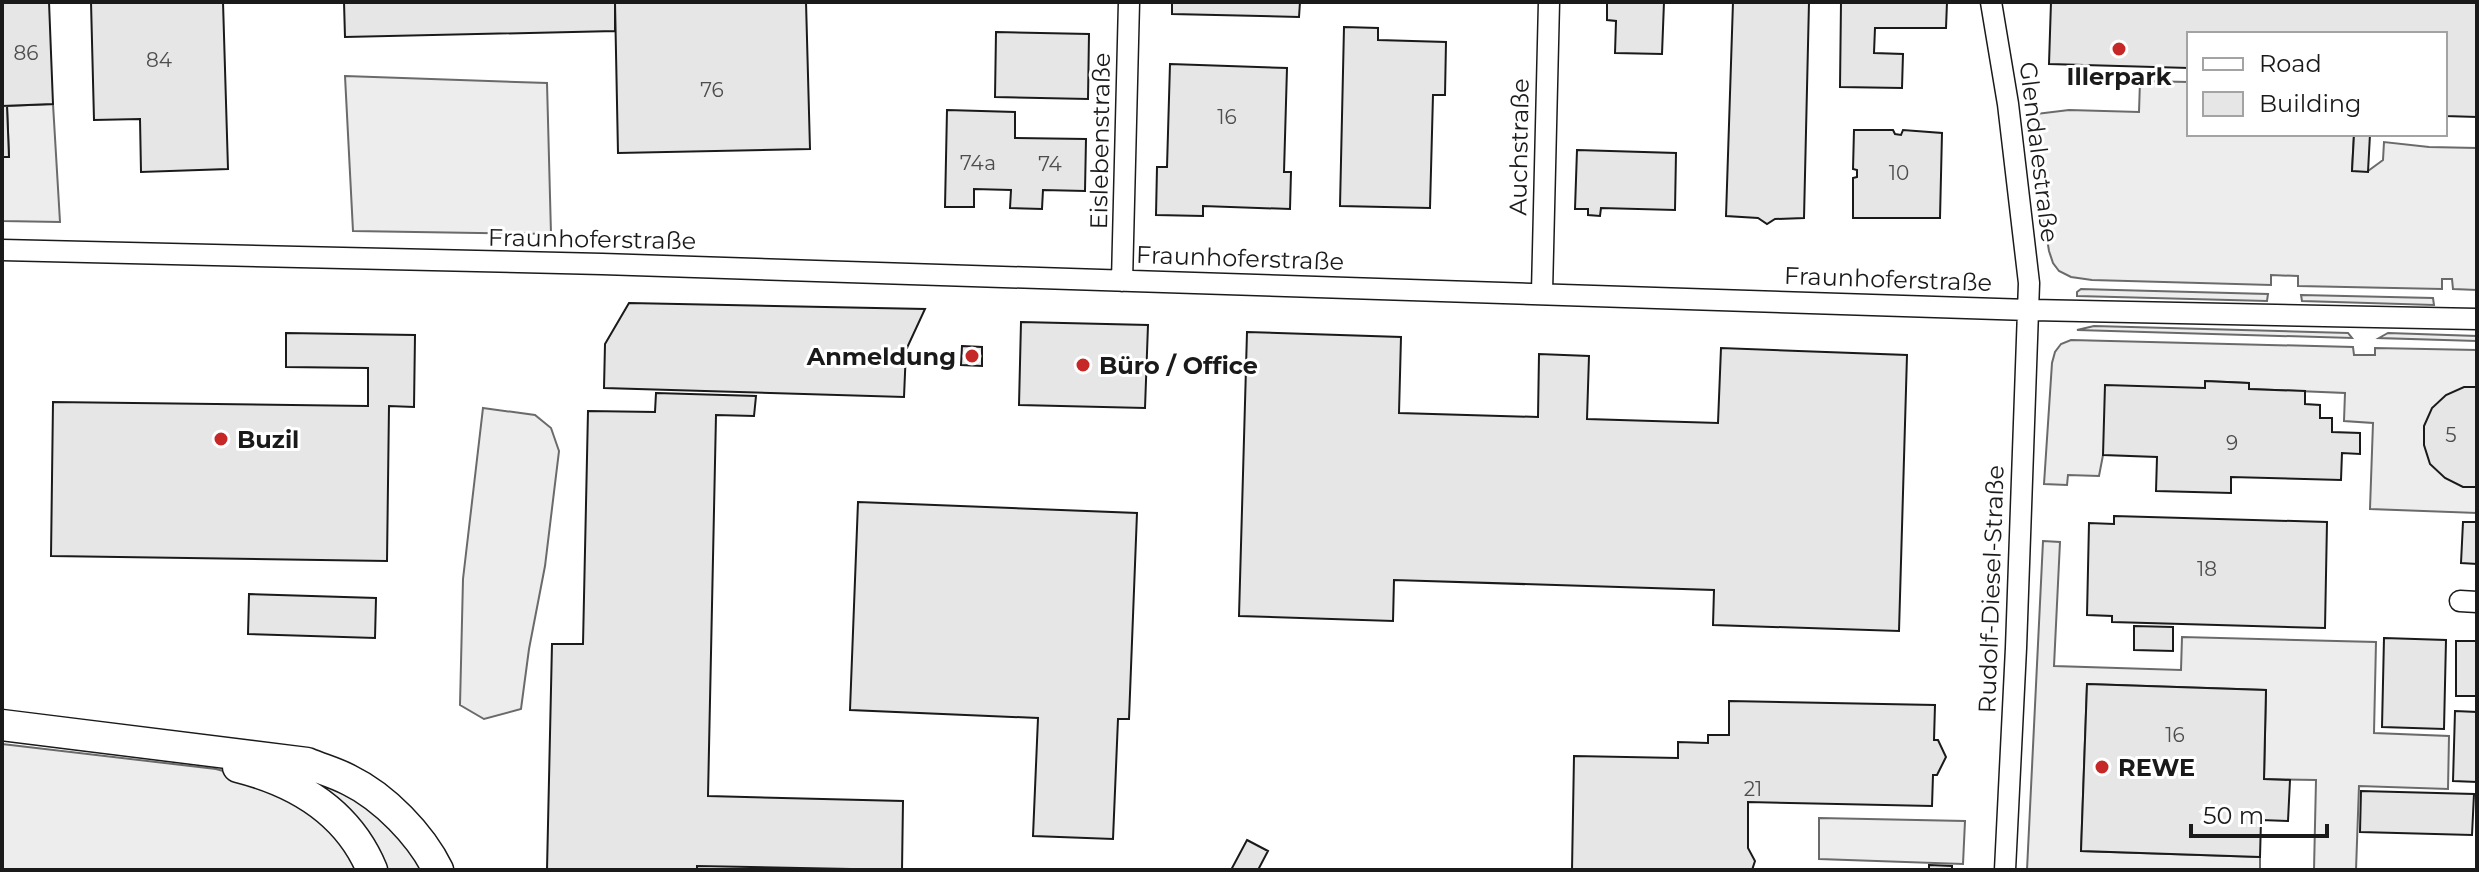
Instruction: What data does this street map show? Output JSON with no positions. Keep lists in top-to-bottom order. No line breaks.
{"streets":{"street":["Eislebenstraße","Auchstraße","Glendalestraße","Fraunhoferstraße","Rudolf-Diesel-Straße"]},"crossings":[["Eislebenstraße","Fraunhoferstraße"],["Auchstraße","Fraunhoferstraße"],["Glendalestraße","Fraunhoferstraße"],["Glendalestraße","Rudolf-Diesel-Straße"],["Fraunhoferstraße","Rudolf-Diesel-Straße"]],"places":["Illerpark","Anmeldung","Büro / Office","Buzil","REWE"],"house_numbers":["86","84","76","16","74a","74","10","5","9","18","16","21"],"legend":["Road","Building"],"scale_bar":"50 m"}
